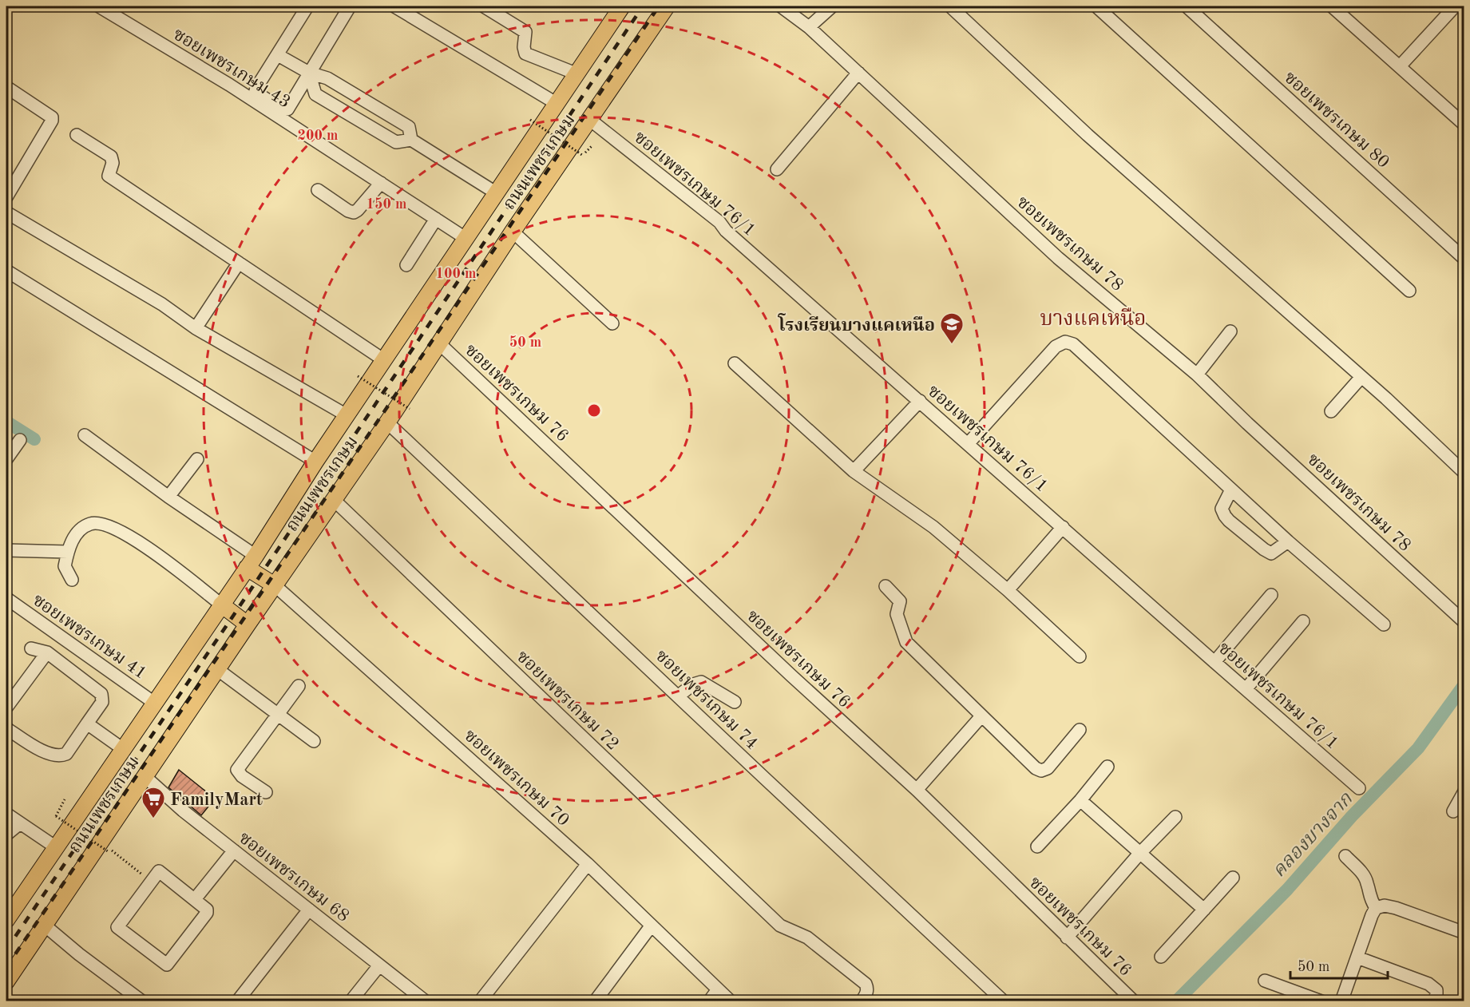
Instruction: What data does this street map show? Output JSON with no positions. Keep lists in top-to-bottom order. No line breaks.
{"streets":{"main road":["ถนนเพชรเกษม"],"street":["ซอยเพชรเกษม 43","ซอยเพชรเกษม 80","ซอยเพชรเกษม 76/1","ซอยเพชรเกษม 78","ซอยเพชรเกษม 76","ซอยเพชรเกษม 41","ซอยเพชรเกษม 74","ซอยเพชรเกษม 72","ซอยเพชรเกษม 70","ซอยเพชรเกษม 68"]},"crossings":[["ซอยเพชรเกษม 43","ถนนเพชรเกษม"],["ถนนเพชรเกษม","ซอยเพชรเกษม 76/1"],["ถนนเพชรเกษม","ซอยเพชรเกษม 76"],["ถนนเพชรเกษม","ซอยเพชรเกษม 41"],["ถนนเพชรเกษม","ซอยเพชรเกษม 74"],["ถนนเพชรเกษม","ซอยเพชรเกษม 72"],["ถนนเพชรเกษม","ซอยเพชรเกษม 70"],["ถนนเพชรเกษม","ซอยเพชรเกษม 68"]],"districts":["บางแคเหนือ"],"water":["คลองบางจาก"],"places":{"school or university":["โรงเรียนบางแคเหนือ"],"supermarket":["FamilyMart"]},"scale_bar":"50 m","rings":["200 m","150 m","100 m","50 m"]}
